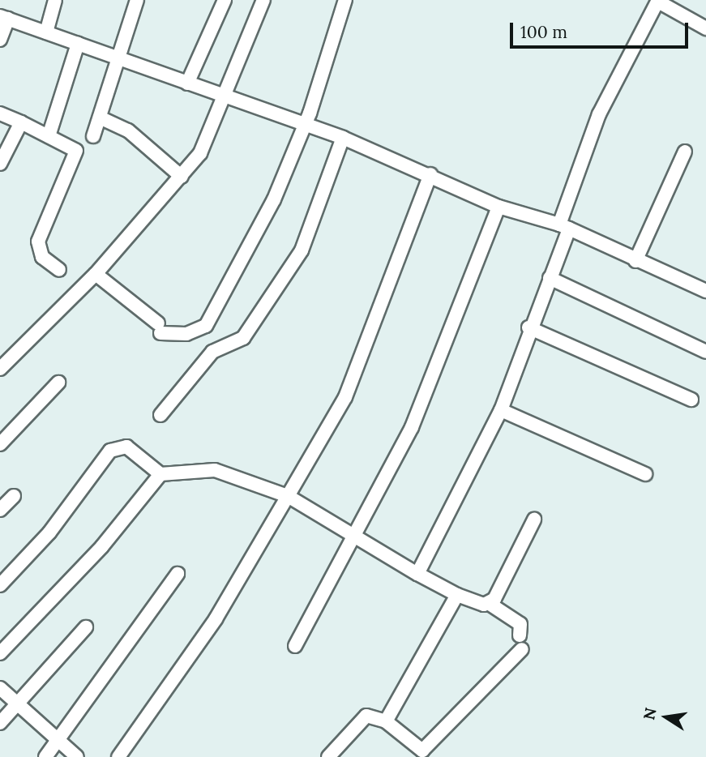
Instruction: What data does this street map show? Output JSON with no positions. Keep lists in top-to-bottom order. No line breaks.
{"scale_bar":"100 m","north":"left"}
